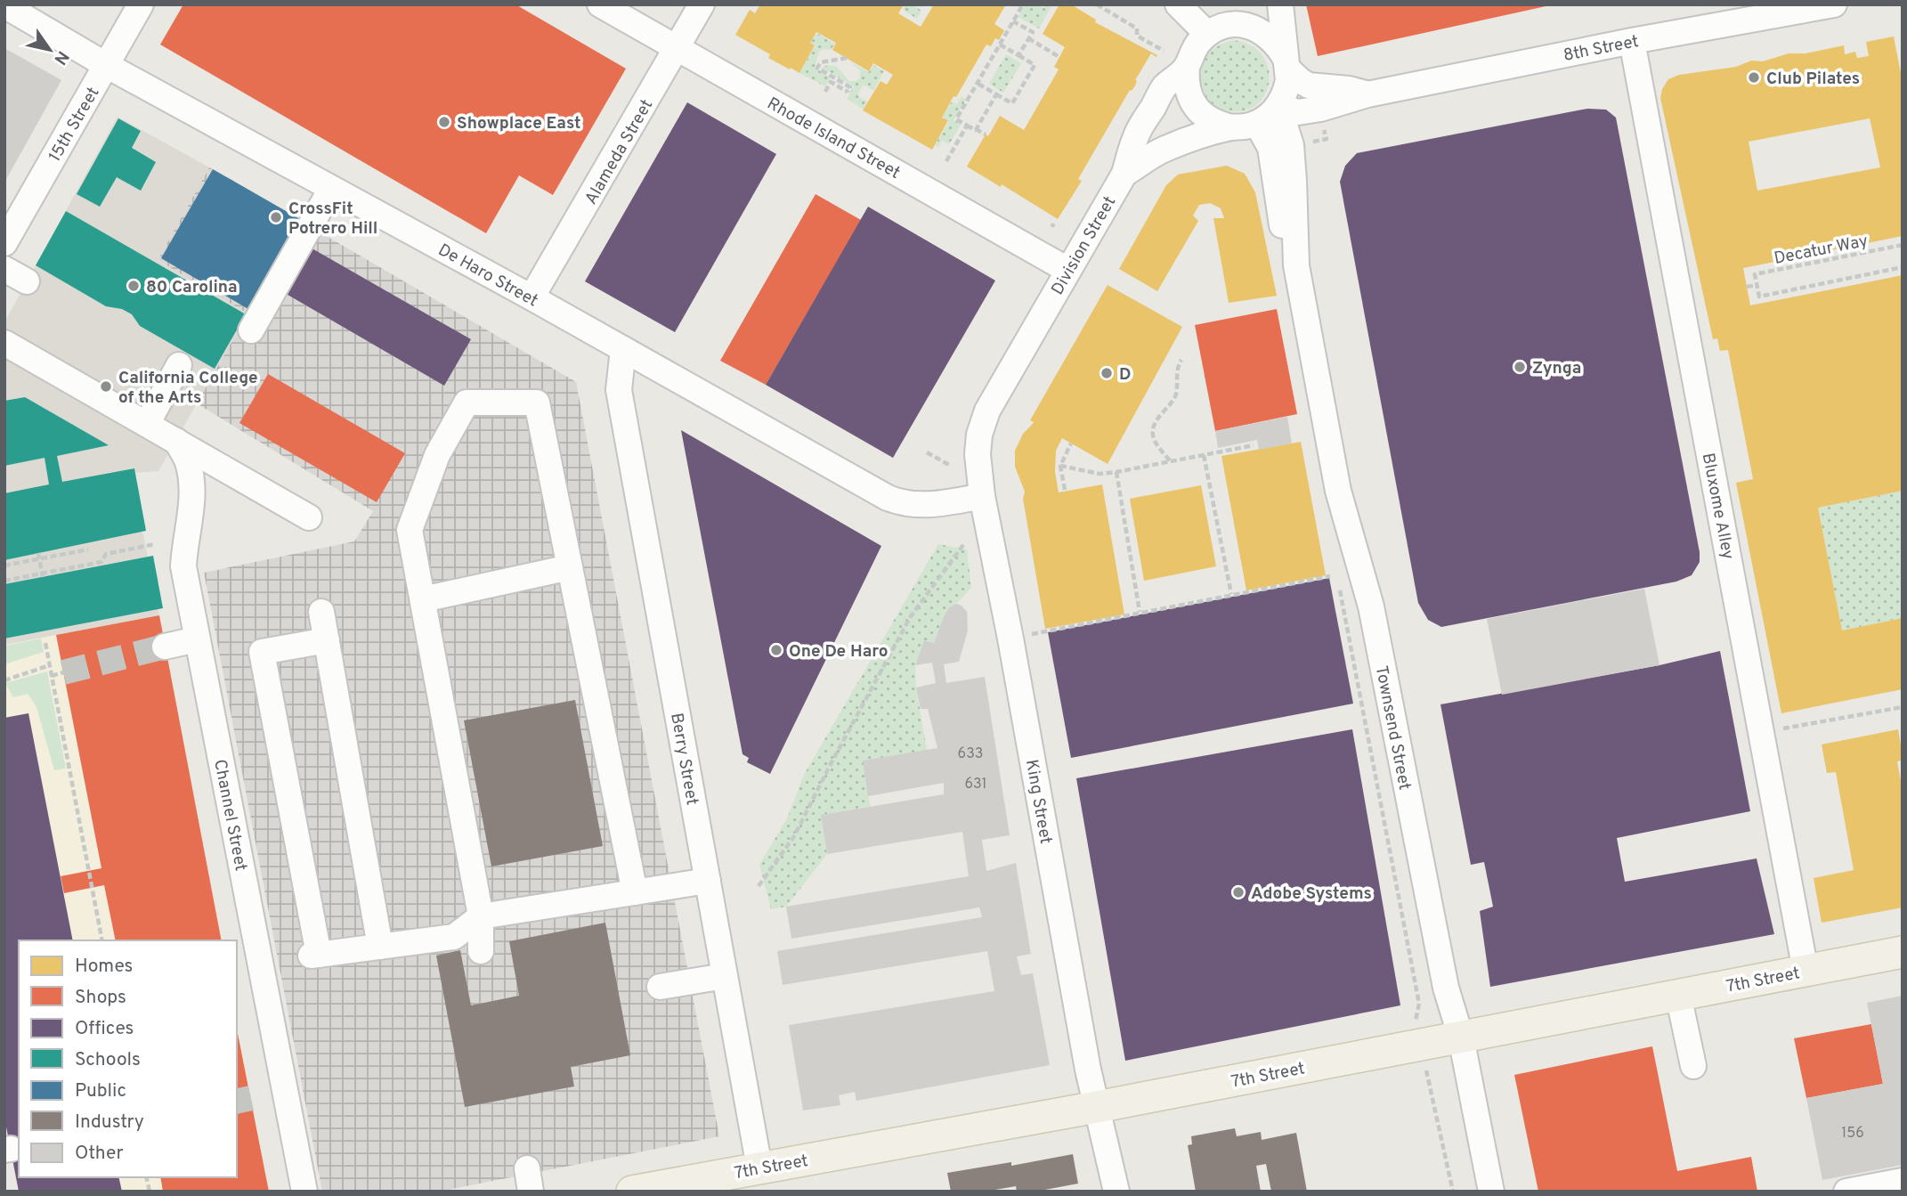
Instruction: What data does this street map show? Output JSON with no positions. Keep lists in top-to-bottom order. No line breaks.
{"streets":{"main road":["7th Street"],"street":["8th Street","15th Street","Rhode Island Street","Alameda Street","Division Street","De Haro Street","Bluxome Alley","Townsend Street","Berry Street","King Street","Channel Street"],"path":["Decatur Way"]},"crossings":[["8th Street","Division Street"],["8th Street","Bluxome Alley"],["8th Street","Townsend Street"],["15th Street","De Haro Street"],["Rhode Island Street","Alameda Street"],["Rhode Island Street","Division Street"],["Alameda Street","De Haro Street"],["Division Street","De Haro Street"],["Division Street","Townsend Street"],["Division Street","King Street"],["De Haro Street","Berry Street"],["De Haro Street","King Street"],["Bluxome Alley","7th Street"],["Townsend Street","7th Street"],["Berry Street","7th Street"],["King Street","7th Street"]],"places":["Club Pilates","Showplace East","CrossFit Potrero Hill","80 Carolina","Zynga","D","California College of the Arts","One De Haro","Adobe Systems"],"house_numbers":["633","631","156"],"legend":["Homes","Shops","Offices","Schools","Public","Industry","Other"],"north":"bottom right"}
